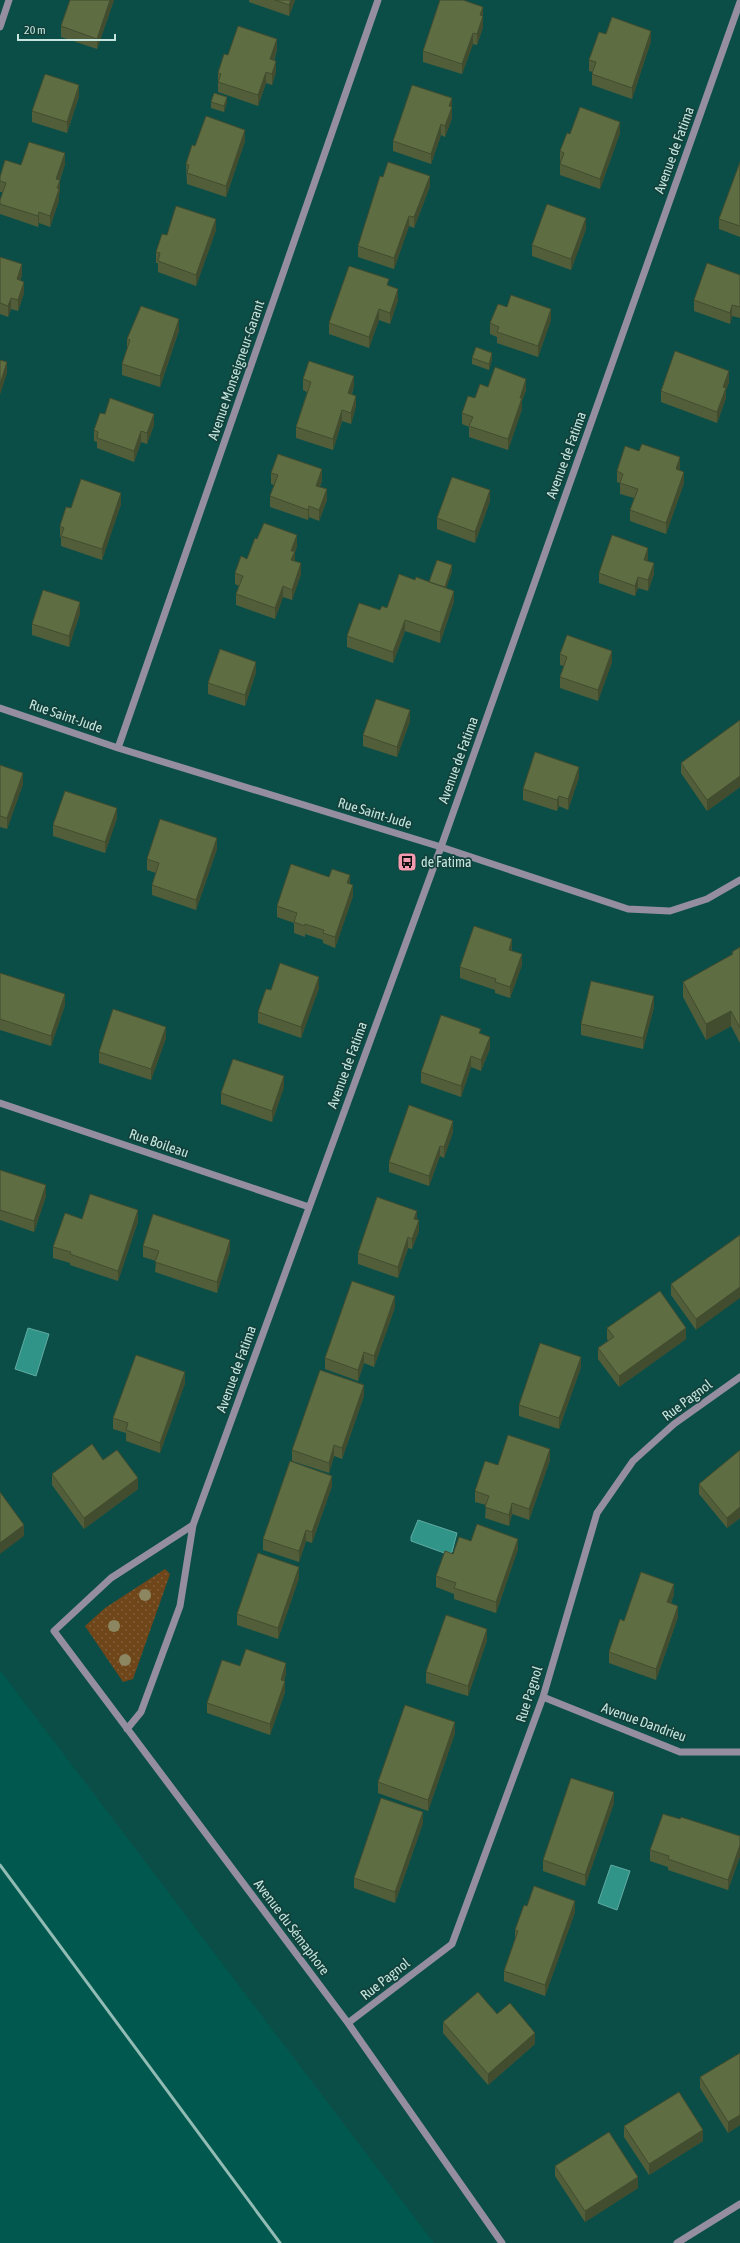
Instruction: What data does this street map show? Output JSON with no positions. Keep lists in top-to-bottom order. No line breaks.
{"streets":{"street":["Avenue de Fatima","Avenue Monseigneur-Garant","Rue Saint-Jude","Rue Boileau","Rue Pagnol","Avenue Dandrieu","Avenue du Sémaphore"]},"crossings":[["Avenue de Fatima","Rue Saint-Jude"],["Avenue de Fatima","Rue Boileau"],["Avenue de Fatima","Avenue du Sémaphore"],["Avenue Monseigneur-Garant","Rue Saint-Jude"],["Rue Pagnol","Avenue Dandrieu"],["Rue Pagnol","Avenue du Sémaphore"]],"places":{"bus stop":["de Fatima"]},"scale_bar":"20 m"}
